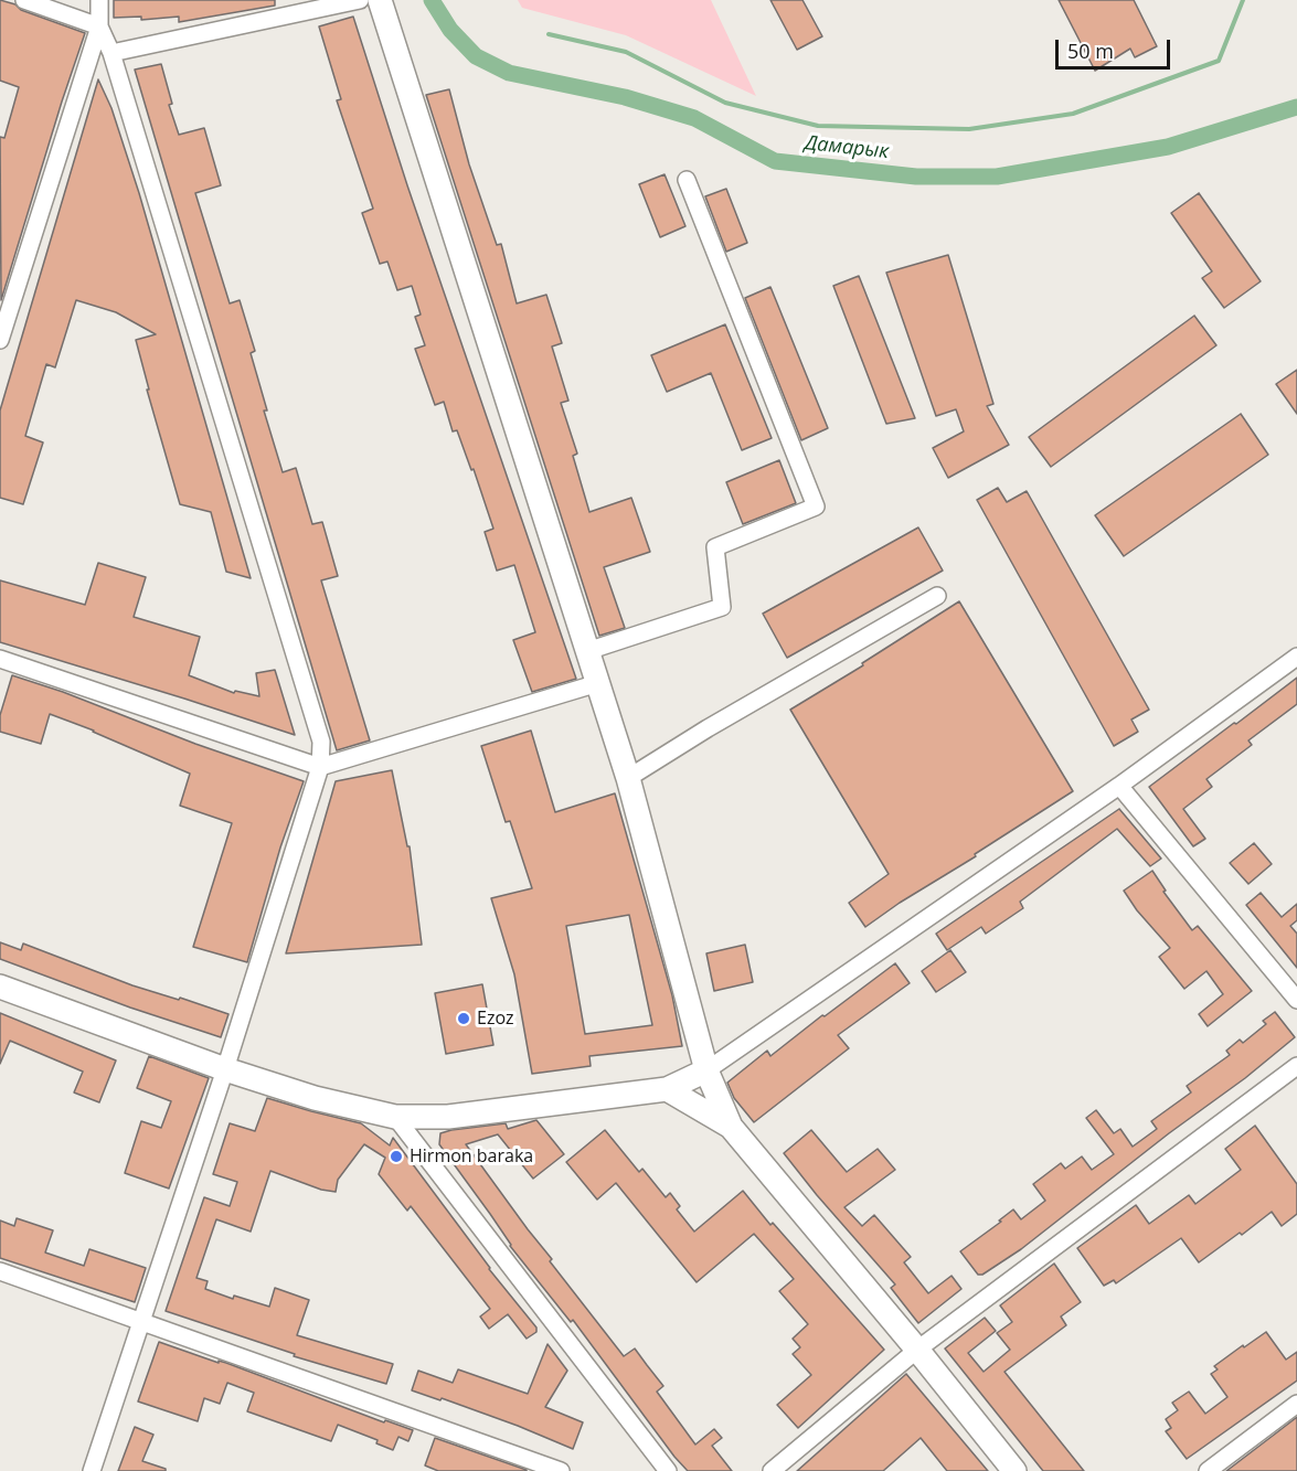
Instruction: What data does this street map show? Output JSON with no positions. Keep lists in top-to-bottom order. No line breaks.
{"water":["Дамарык"],"places":["Ezoz","Hirmon baraka"],"scale_bar":"50 m"}
